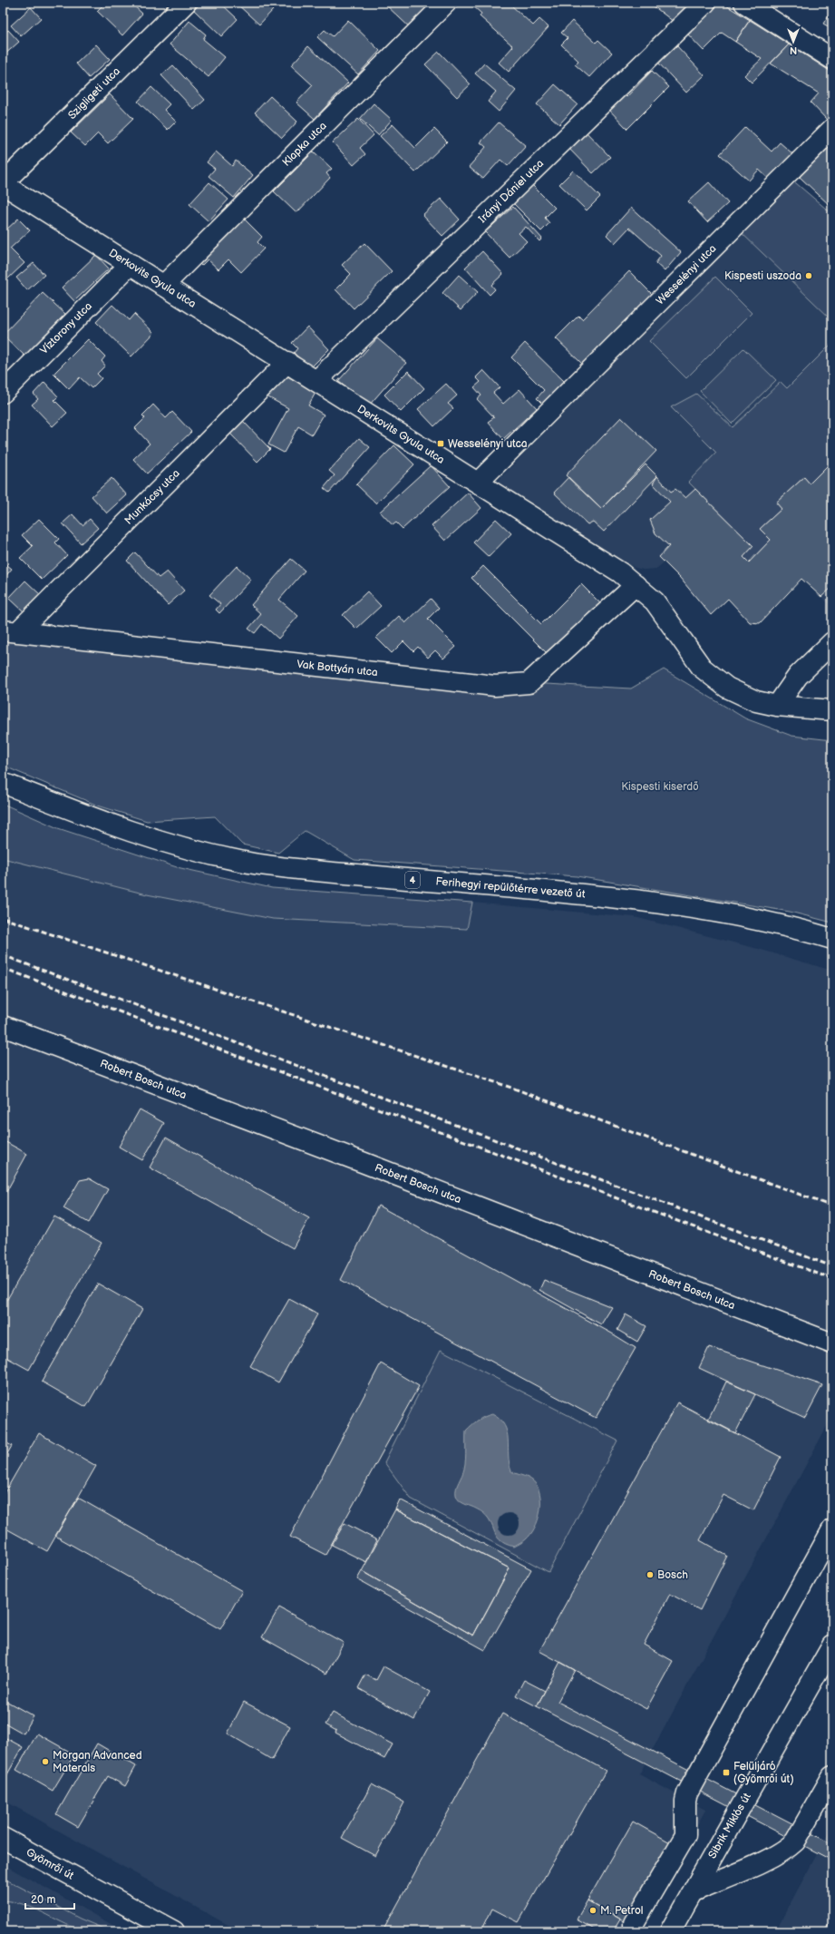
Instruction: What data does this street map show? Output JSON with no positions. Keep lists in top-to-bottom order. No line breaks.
{"streets":{"street":["Szigligeti utca","Klapka utca","Irányi Dániel utca","Wesselényi utca","Derkovits Gyula utca","Víztorony utca","Munkácsy utca","Vak Bottyán utca","4","Ferihegyi repülőtérre vezető út","Robert Bosch utca","Sibrik Miklós út","Gyömrői út"]},"crossings":[["Szigligeti utca","Derkovits Gyula utca"],["Klapka utca","Derkovits Gyula utca"],["Irányi Dániel utca","Derkovits Gyula utca"],["Wesselényi utca","Derkovits Gyula utca"],["Derkovits Gyula utca","Víztorony utca"],["Derkovits Gyula utca","Munkácsy utca"],["Derkovits Gyula utca","Vak Bottyán utca"],["Munkácsy utca","Vak Bottyán utca"]],"parks":["Kispesti kiserdő"],"places":{"other":["Kispesti uszoda","Bosch","Morgan Advanced Materals","M. Petrol"],"transit":["Wesselényi utca","Felüljáró (Gyömrői út)"]},"scale_bar":"20 m","north":"bottom"}
